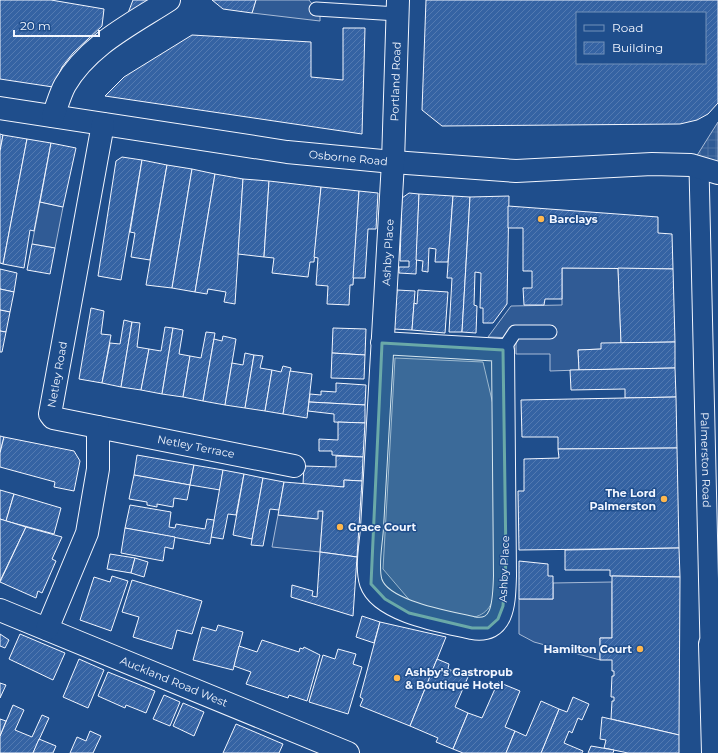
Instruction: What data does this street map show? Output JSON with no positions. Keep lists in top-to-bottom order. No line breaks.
{"streets":{"street":["Portland Road","Osborne Road","Ashby Place","Netley Road","Netley Terrace","Palmerston Road","Auckland Road West"]},"crossings":[["Portland Road","Osborne Road"],["Portland Road","Ashby Place"],["Osborne Road","Ashby Place"],["Osborne Road","Netley Road"],["Osborne Road","Palmerston Road"],["Netley Road","Netley Terrace"]],"places":["Barclays","The Lord Palmerston","Grace Court","Hamilton Court","Ashby's Gastropub & Boutique Hotel"],"legend":["Road","Building"],"scale_bar":"20 m"}
